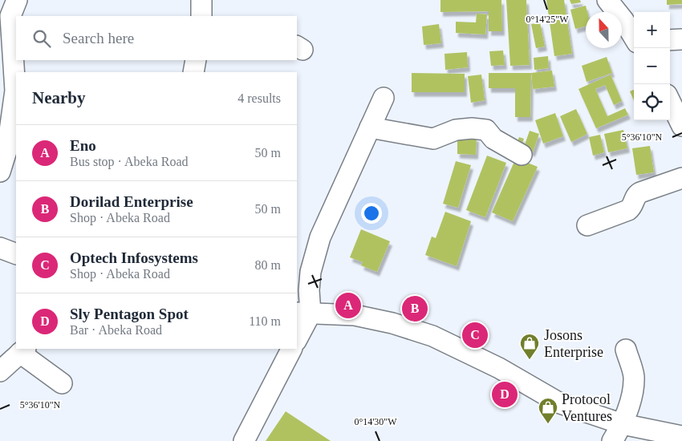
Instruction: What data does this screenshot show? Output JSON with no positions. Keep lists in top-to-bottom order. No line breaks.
{"places":{"shop":["Josons Enterprise","Protocol Ventures"]},"north":"top","page":{"map_buttons":["+","−"],"search":"Search here","heading":["Nearby","4 results"],"list":[{"mark":"A","name":"Eno","note":"Bus stop · Abeka Road","value":"50 m"},{"mark":"B","name":"Dorilad Enterprise","note":"Shop · Abeka Road","value":"50 m"},{"mark":"C","name":"Optech Infosystems","note":"Shop · Abeka Road","value":"80 m"},{"mark":"D","name":"Sly Pentagon Spot","note":"Bar · Abeka Road","value":"110 m"}],"pins":["A","B","C","D"]},"coordinates":["0°14'25\"W","5°36'10\"N","0°14'30\"W"]}
